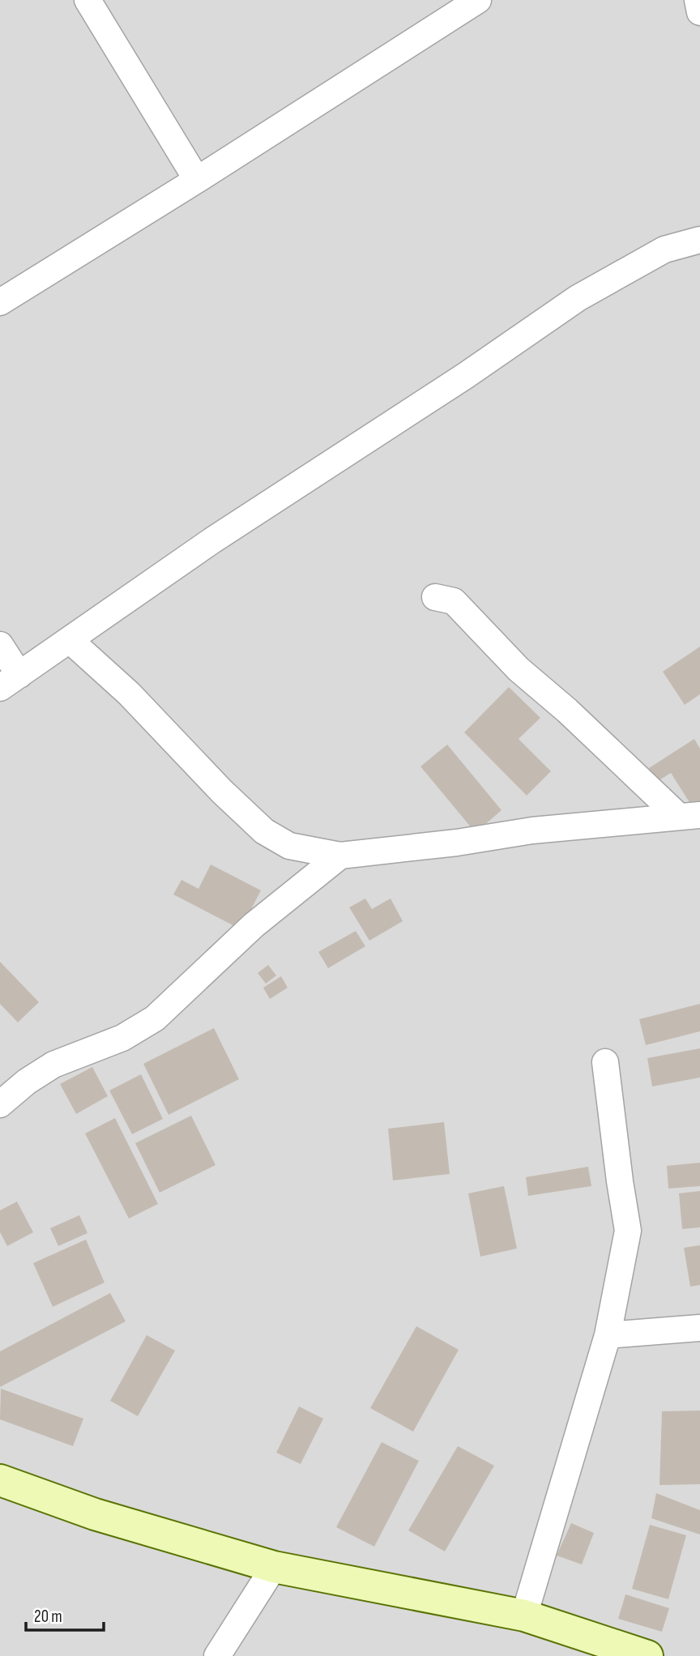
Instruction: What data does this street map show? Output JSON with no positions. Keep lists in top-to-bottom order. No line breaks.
{"scale_bar":"20 m"}
